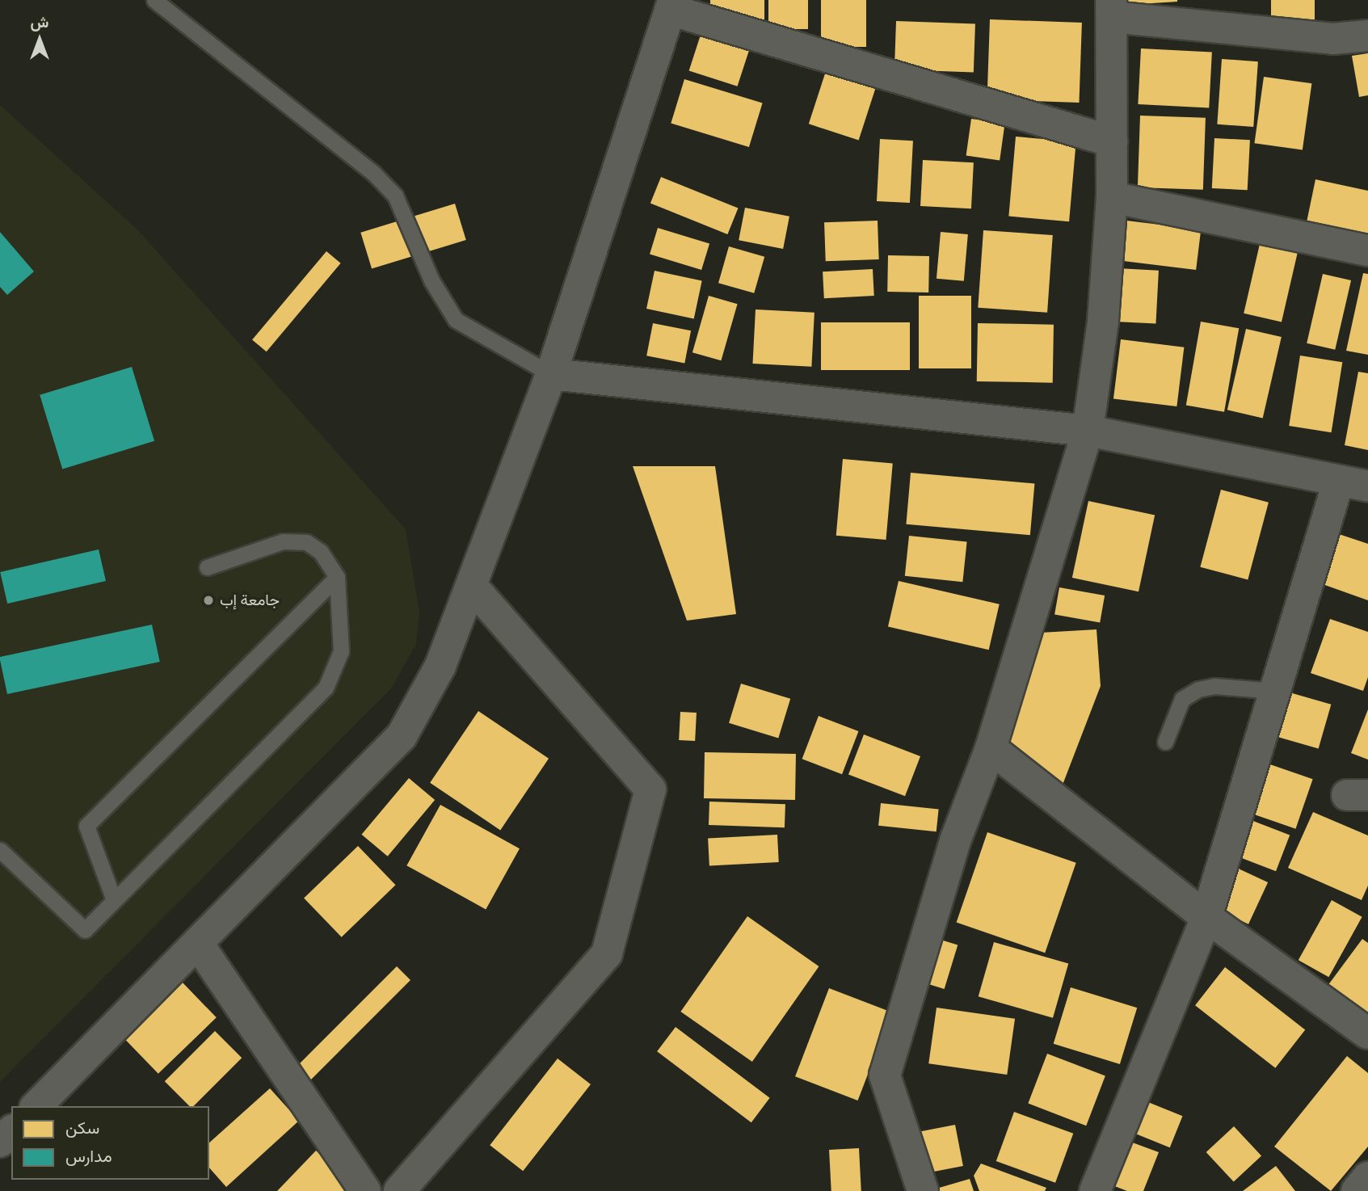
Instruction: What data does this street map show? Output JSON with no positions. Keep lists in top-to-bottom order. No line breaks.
{"places":["جامعة إب"],"legend":["سكن","مدارس"],"north":"top"}
